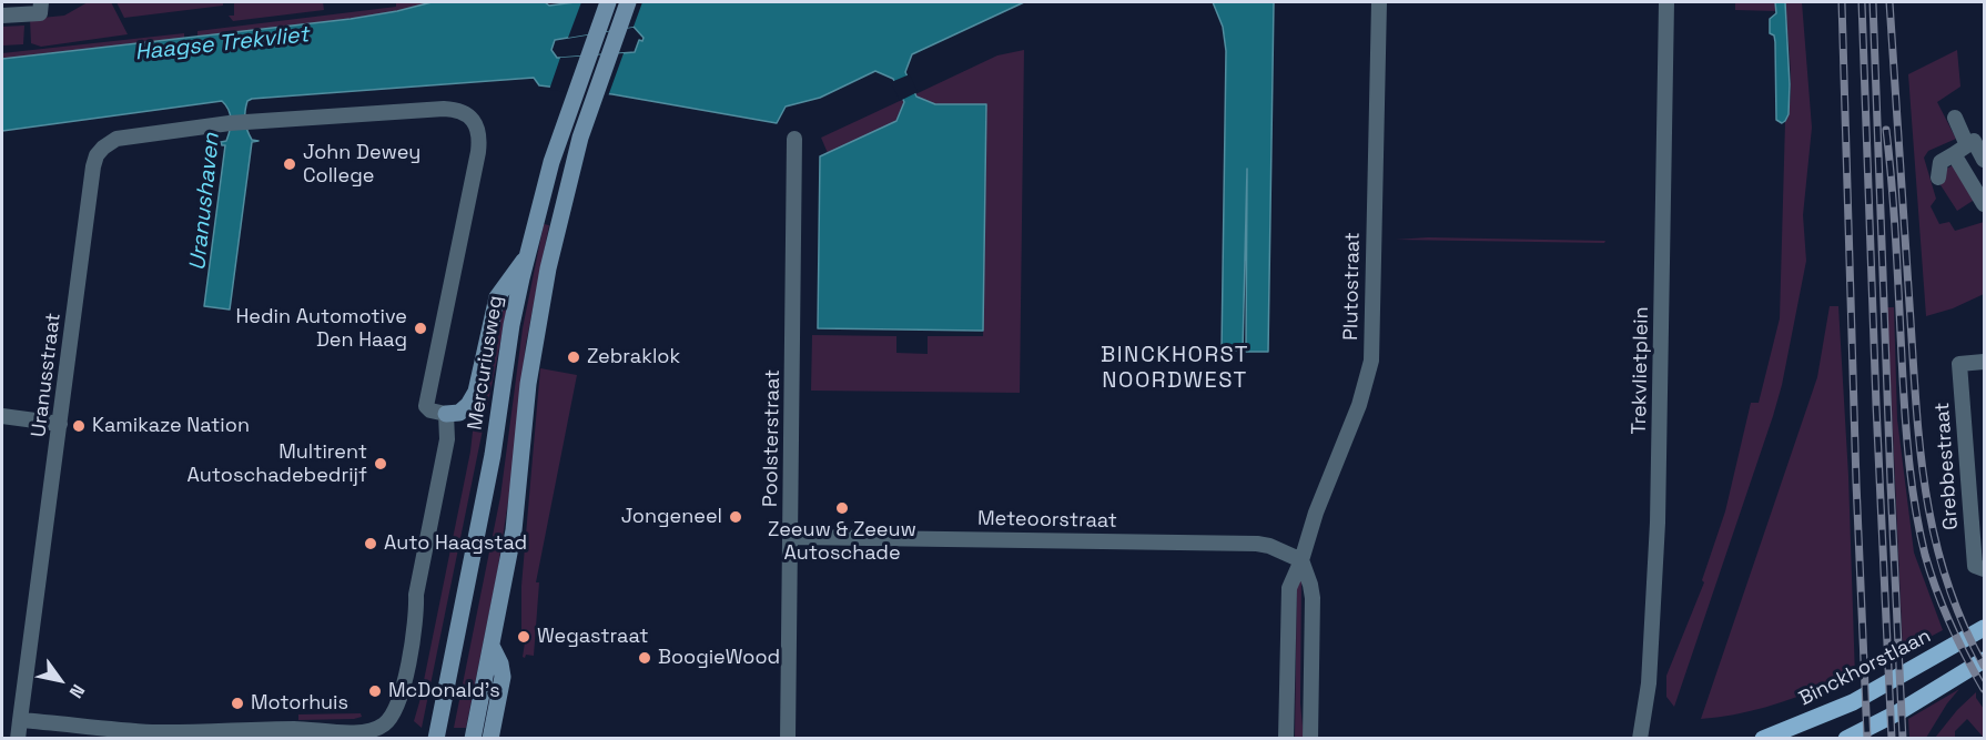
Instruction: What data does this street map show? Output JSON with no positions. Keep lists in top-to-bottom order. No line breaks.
{"streets":{"main road":["Mercuriusweg","Binckhorstlaan"],"street":["Plutostraat","Trekvlietplein","Uranusstraat","Poolsterstraat","Grebbestraat","Meteoorstraat"]},"crossings":[["Plutostraat","Meteoorstraat"],["Mercuriusweg","Uranusstraat"],["Poolsterstraat","Meteoorstraat"]],"districts":["BINCKHORST NOORDWEST"],"water":["Haagse Trekvliet","Uranushaven"],"places":["John Dewey College","Hedin Automotive Den Haag","Zebraklok","Kamikaze Nation","Multirent Autoschadebedrijf","Zeeuw & Zeeuw Autoschade","Jongeneel","Auto Haagstad","Wegastraat","BoogieWood","McDonald's","Motorhuis"],"north":"bottom right"}
